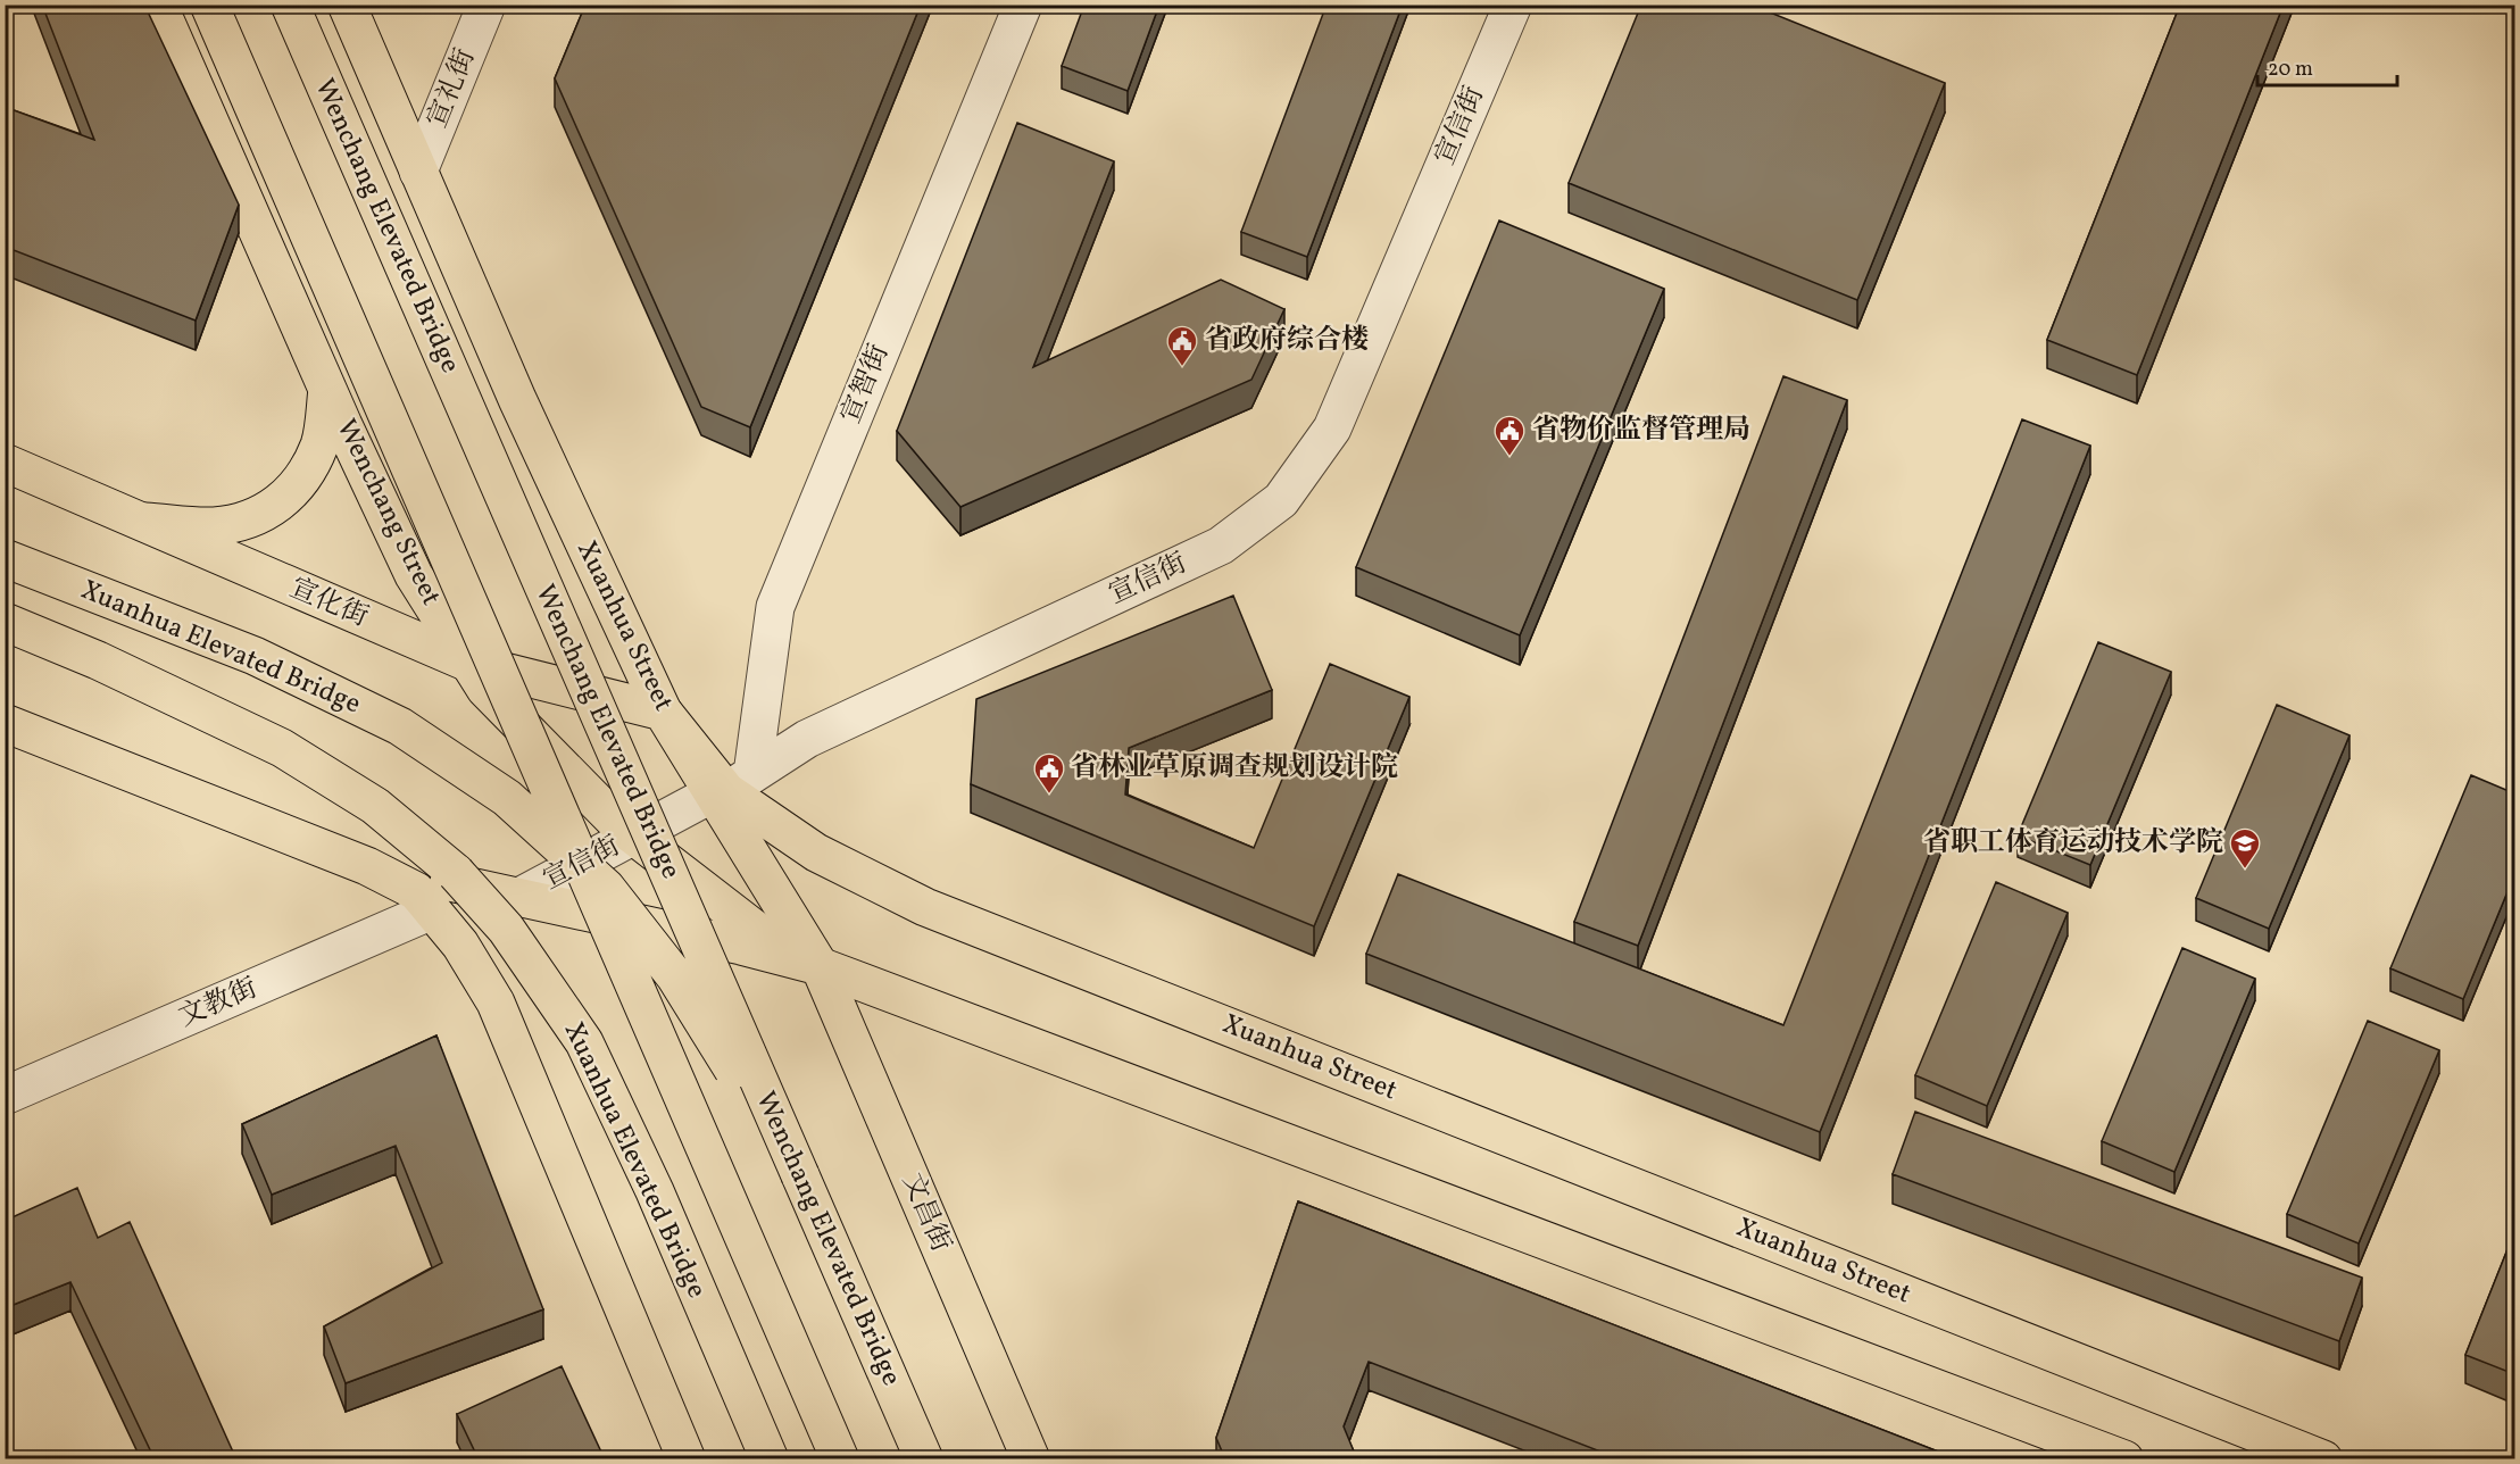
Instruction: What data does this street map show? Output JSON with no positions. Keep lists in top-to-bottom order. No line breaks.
{"streets":{"main road":["Wenchang Elevated Bridge","Wenchang Street","宣化街","Xuanhua Street","Xuanhua Elevated Bridge","文昌街"],"street":["宣礼街","宣信街","宣智街","文教街"]},"crossings":[["宣礼街","Xuanhua Street"],["宣信街","宣智街"],["宣信街","Wenchang Street"],["宣信街","Xuanhua Street"],["宣信街","文昌街"],["Wenchang Elevated Bridge","Xuanhua Elevated Bridge"],["宣智街","Xuanhua Street"],["宣智街","文昌街"],["Wenchang Street","宣化街"],["Wenchang Street","文昌街"],["宣化街","Xuanhua Street"],["Xuanhua Street","文昌街"]],"places":{"public building":["省政府综合楼","省物价监督管理局","省林业草原调查规划设计院"],"school or university":["省职工体育运动技术学院"]},"scale_bar":"20 m"}
